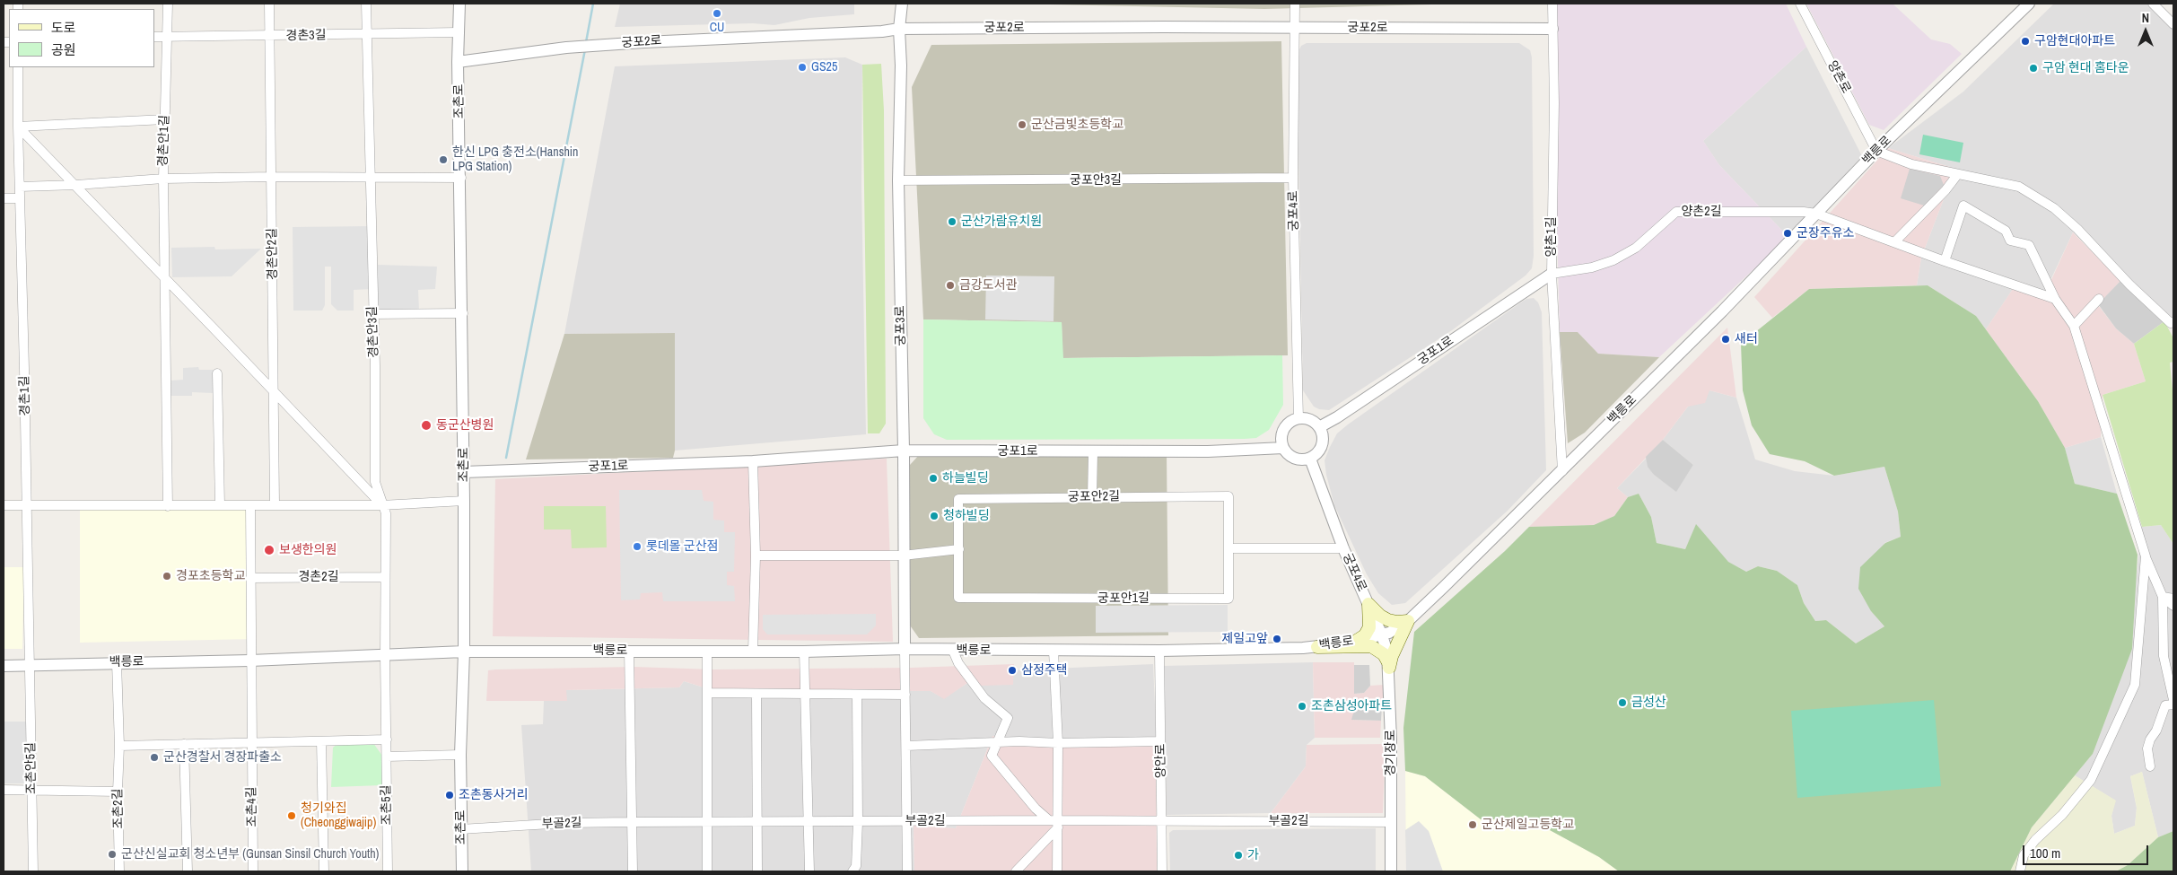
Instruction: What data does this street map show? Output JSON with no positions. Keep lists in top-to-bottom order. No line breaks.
{"streets":{"street":["궁포2로","경촌3길","양촌로","조촌로","경촌안1길","백릉로","궁포안3길","궁포4로","양촌2길","양촌1길","경촌안2길","궁포3로","경촌안3길","궁포1로","경촌1길","궁포안2길","경촌2길","궁포안1길","경기장로","양안로","조촌안5길","조촌5길","조촌4길","조촌2길","부골2길"]},"crossings":[["궁포2로","조촌로"],["궁포2로","궁포4로"],["궁포2로","양촌1길"],["궁포2로","궁포3로"],["경촌3길","조촌로"],["경촌3길","경촌안1길"],["경촌3길","경촌안2길"],["경촌3길","경촌안3길"],["양촌로","백릉로"],["조촌로","백릉로"],["조촌로","궁포1로"],["조촌로","부골2길"],["백릉로","궁포4로"],["백릉로","양촌2길"],["백릉로","양촌1길"],["백릉로","궁포3로"],["백릉로","경촌1길"],["백릉로","경기장로"],["백릉로","양안로"],["백릉로","조촌안5길"],["백릉로","조촌5길"],["백릉로","조촌4길"],["백릉로","조촌2길"],["궁포안3길","궁포4로"],["궁포안3길","궁포3로"],["궁포4로","궁포1로"],["궁포4로","경기장로"],["양촌2길","양촌1길"],["양촌2길","궁포1로"],["양촌1길","궁포1로"],["궁포3로","궁포1로"],["경촌1길","조촌안5길"],["궁포안2길","궁포안1길"],["경기장로","부골2길"],["양안로","부골2길"]],"places":["CU","구암현대아파트","GS25","구암 현대 홈타운","군산금빛초등학교","한신 LPG 충전소(Hanshin LPG Station)","군산가람유치원","군장주유소","금강도서관","새터","동군산병원","하늘빌딩","청하빌딩","롯데몰 군산점","보생한의원","경포초등학교","제일고앞","삼정주택","금성산","조촌삼성아파트","군산경찰서 경장파출소","조촌동사거리","청기와집 (Cheonggiwajip)","군산제일고등학교","군산신실교회 청소년부 (Gunsan Sinsil Church Youth)","가"],"legend":["도로","공원"],"scale_bar":"100 m","north":"top"}
